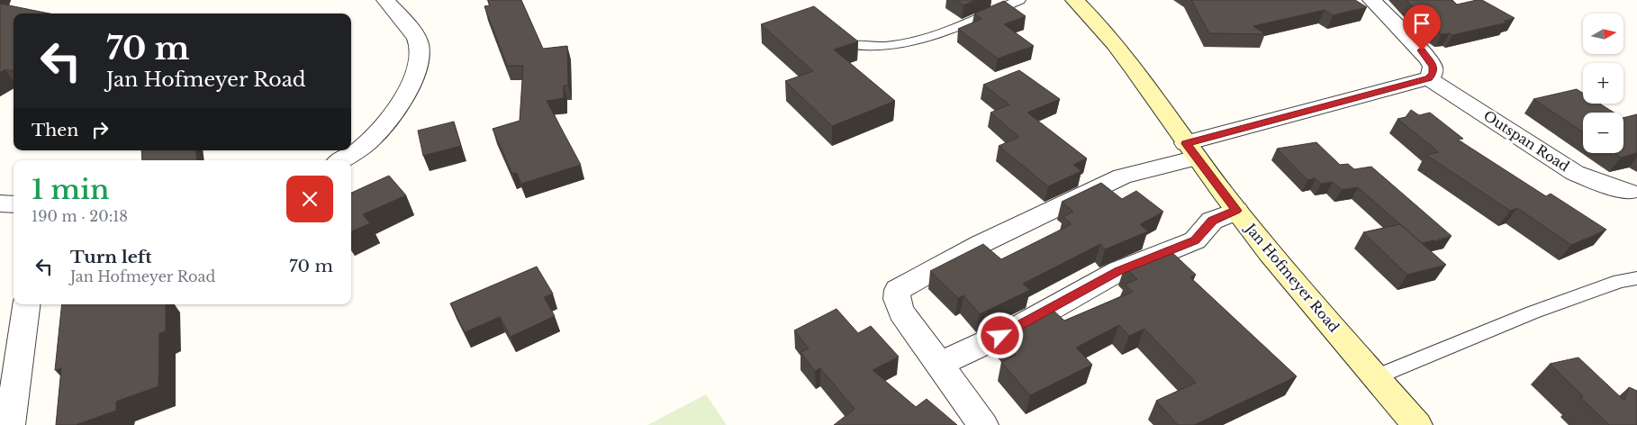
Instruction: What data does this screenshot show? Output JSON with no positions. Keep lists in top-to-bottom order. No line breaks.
{"streets":{"street":["Outspan Road","Jan Hofmeyer Road"]},"north":"right","page":{"map_buttons":["+","−"],"turn":["70 m","Jan Hofmeyer Road"],"then":"Then","heading":["1 min","190 m · 20:18"],"list":[{"name":"Turn left","note":"Jan Hofmeyer Road","value":"70 m"}]}}
